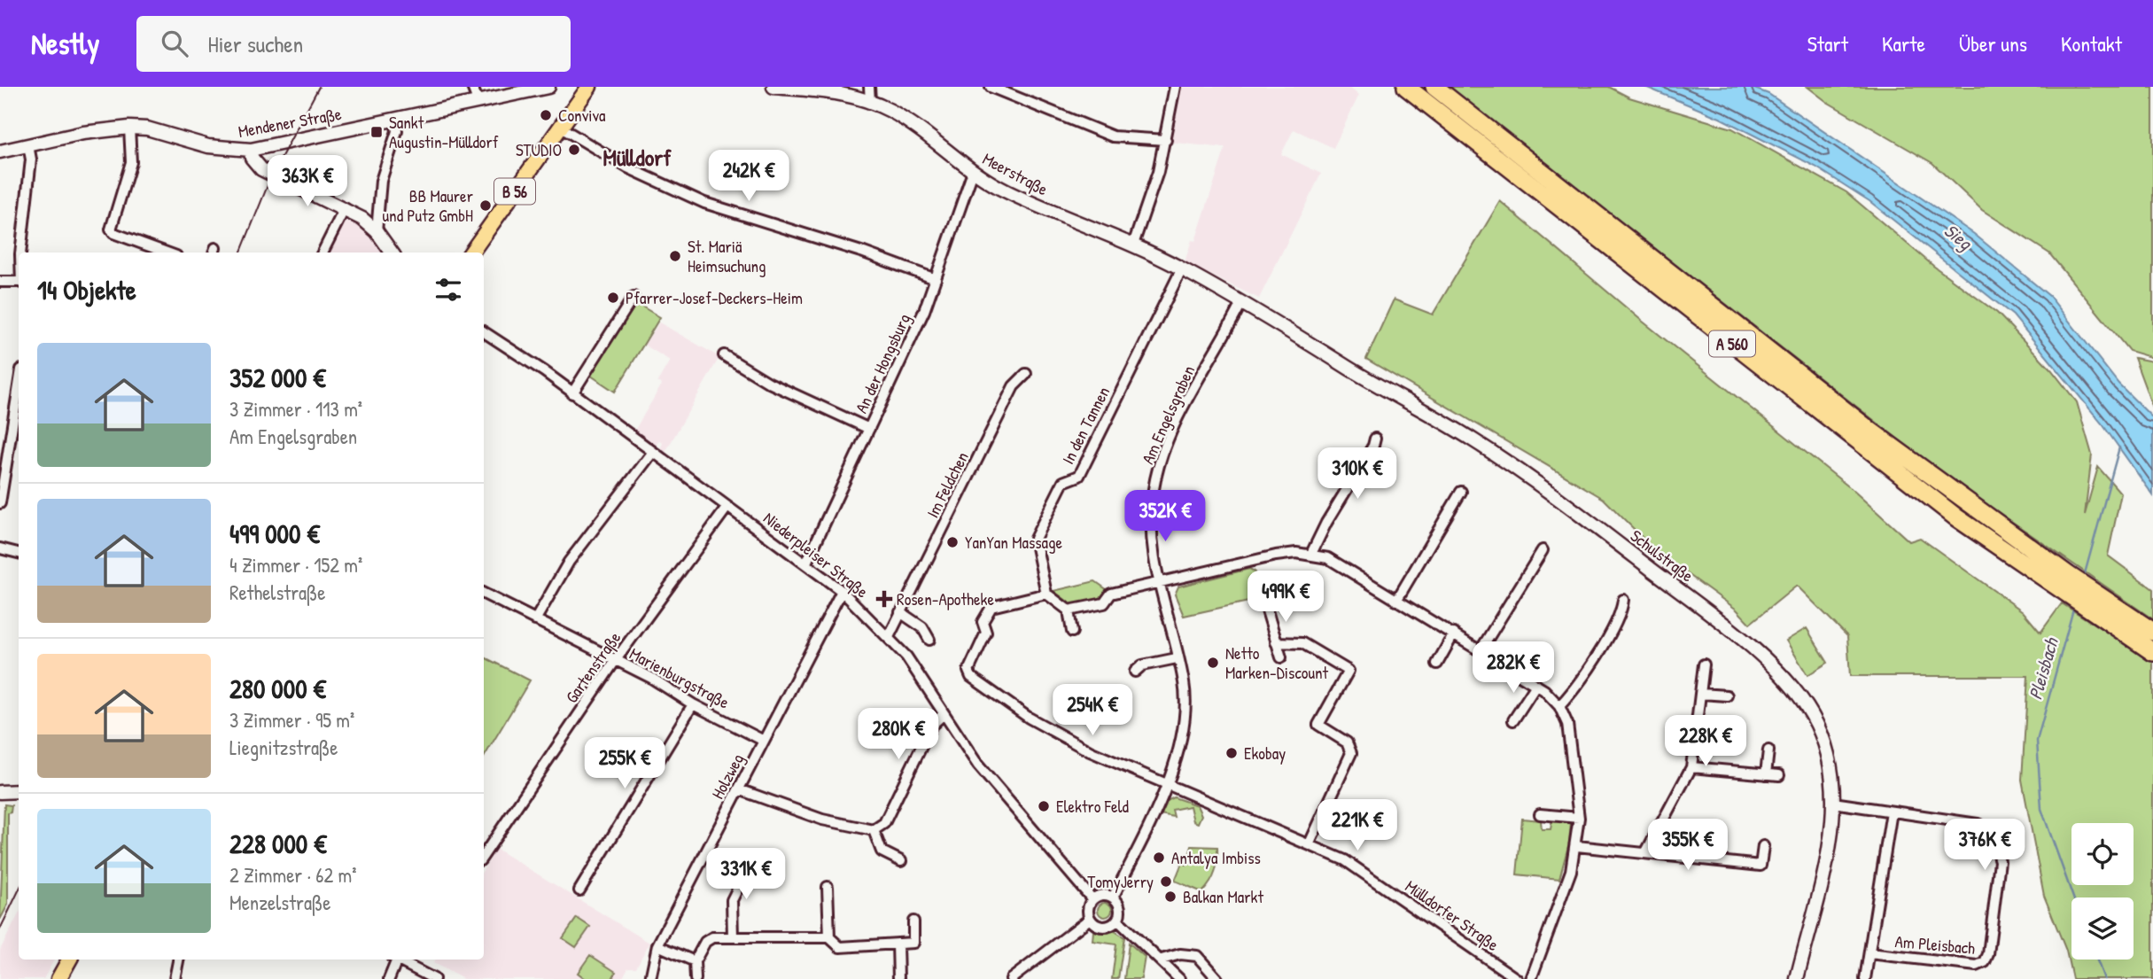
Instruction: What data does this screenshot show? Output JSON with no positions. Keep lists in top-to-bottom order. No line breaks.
{"streets":{"highway":["A 560"],"main road":["B 56"],"street":["Mendener Straße","Meerstraße","An der Hongsburg","Am Engelsgraben","In den Tannen","Im Feldchen","Niederpleiser Straße","Schulstraße","Gartenstraße","Marienburgstraße","Holzweg","Mülldorfer Straße","Am Pleisbach"]},"crossings":[["Meerstraße","An der Hongsburg"],["Meerstraße","Am Engelsgraben"],["Meerstraße","In den Tannen"],["Meerstraße","Schulstraße"],["An der Hongsburg","Niederpleiser Straße"],["Am Engelsgraben","Niederpleiser Straße"],["Am Engelsgraben","Schulstraße"],["Am Engelsgraben","Mülldorfer Straße"],["In den Tannen","Mülldorfer Straße"],["Im Feldchen","Niederpleiser Straße"],["Niederpleiser Straße","Gartenstraße"],["Niederpleiser Straße","Holzweg"],["Schulstraße","Am Pleisbach"],["Gartenstraße","Marienburgstraße"],["Marienburgstraße","Holzweg"]],"districts":["Mülldorf"],"water":["Sieg","Pleisbach"],"places":{"other":["Conviva","STUDIO","BB Maurer und Putz GmbH","St. Mariä Heimsuchung","Pfarrer-Josef-Deckers-Heim","YanYan Massage","Netto Marken-Discount","Ekobay","Elektro Feld","Antalya Imbiss","TomyJerry","Balkan Markt"],"transit":["Sankt Augustin-Mülldorf"],"health":["Rosen-Apotheke"]},"page":{"header":"Nestly","search":"Hier suchen","nav":["Start","Karte","Über uns","Kontakt"],"price":["242K €","363K €","310K €","352K €","499K €","282K €","254K €","280K €","228K €","255K €","221K €","355K €","376K €","331K €"],"heading":"14 Objekte","list":[{"name":"352 000 €","note":"3 Zimmer · 113 m² · Am Engelsgraben"},{"name":"499 000 €","note":"4 Zimmer · 152 m² · Rethelstraße"},{"name":"280 000 €","note":"3 Zimmer · 95 m² · Liegnitzstraße"},{"name":"228 000 €","note":"2 Zimmer · 62 m² · Menzelstraße"}]}}
